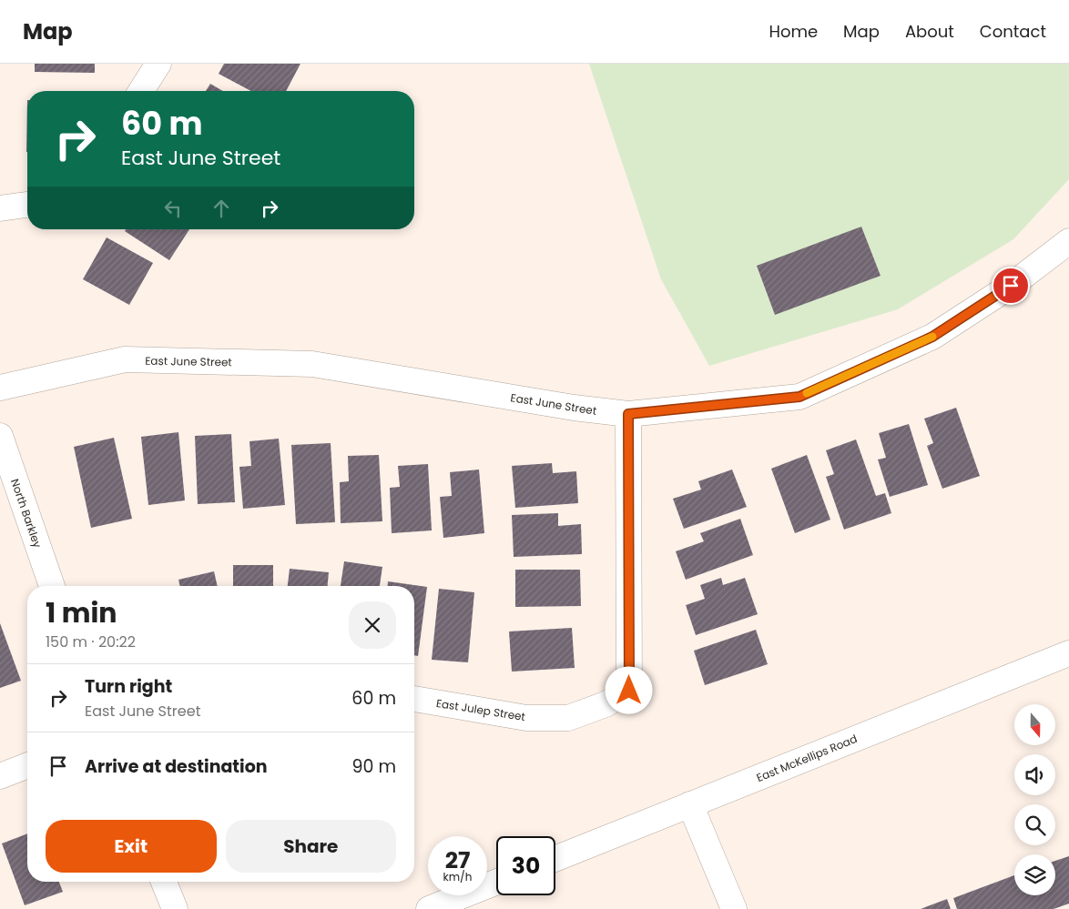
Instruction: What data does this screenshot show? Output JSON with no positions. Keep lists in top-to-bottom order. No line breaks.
{"streets":{"street":["East June Street","North Barkley","East Julep Street","East McKellips Road"]},"crossings":[["East June Street","East Julep Street"]],"north":"bottom","page":{"header":"Map","nav":["Home","Map","About","Contact"],"turn":["60 m","East June Street"],"heading":["1 min","150 m · 20:22"],"list":[{"name":"Turn right","note":"East June Street","value":"60 m"},{"name":"Arrive at destination","value":"90 m"}],"buttons":["Exit","Share"],"speed":"27 km/h","limit":"30"}}
